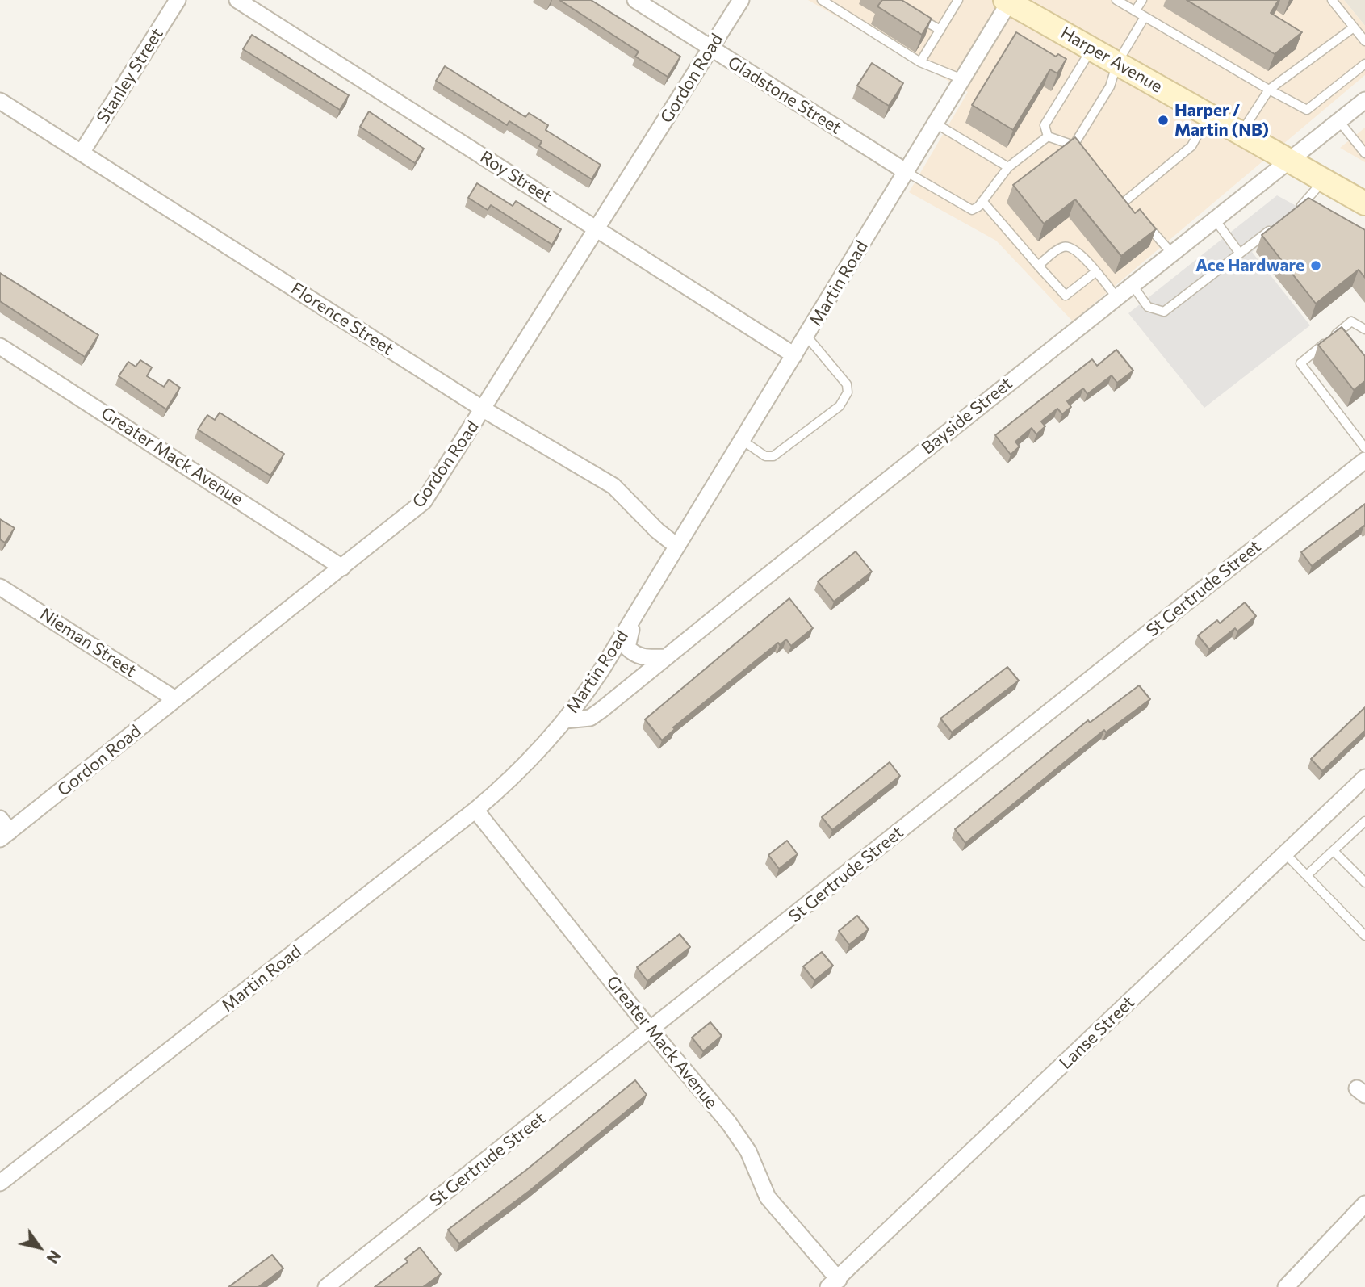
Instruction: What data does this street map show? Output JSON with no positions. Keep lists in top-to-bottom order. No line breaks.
{"streets":{"main road":["Harper Avenue"],"street":["Stanley Street","Gordon Road","Gladstone Street","Roy Street","Martin Road","Florence Street","Bayside Street","Greater Mack Avenue","St Gertrude Street","Nieman Street","Lanse Street"]},"crossings":[["Harper Avenue","Martin Road"],["Harper Avenue","Bayside Street"],["Stanley Street","Florence Street"],["Gordon Road","Gladstone Street"],["Gordon Road","Roy Street"],["Gordon Road","Florence Street"],["Gordon Road","Greater Mack Avenue"],["Gordon Road","Nieman Street"],["Gladstone Street","Martin Road"],["Roy Street","Martin Road"],["Martin Road","Florence Street"],["Martin Road","Bayside Street"],["Martin Road","Greater Mack Avenue"],["Greater Mack Avenue","St Gertrude Street"],["Greater Mack Avenue","Lanse Street"]],"places":["Harper / Martin (NB)","Ace Hardware"],"north":"bottom right"}
